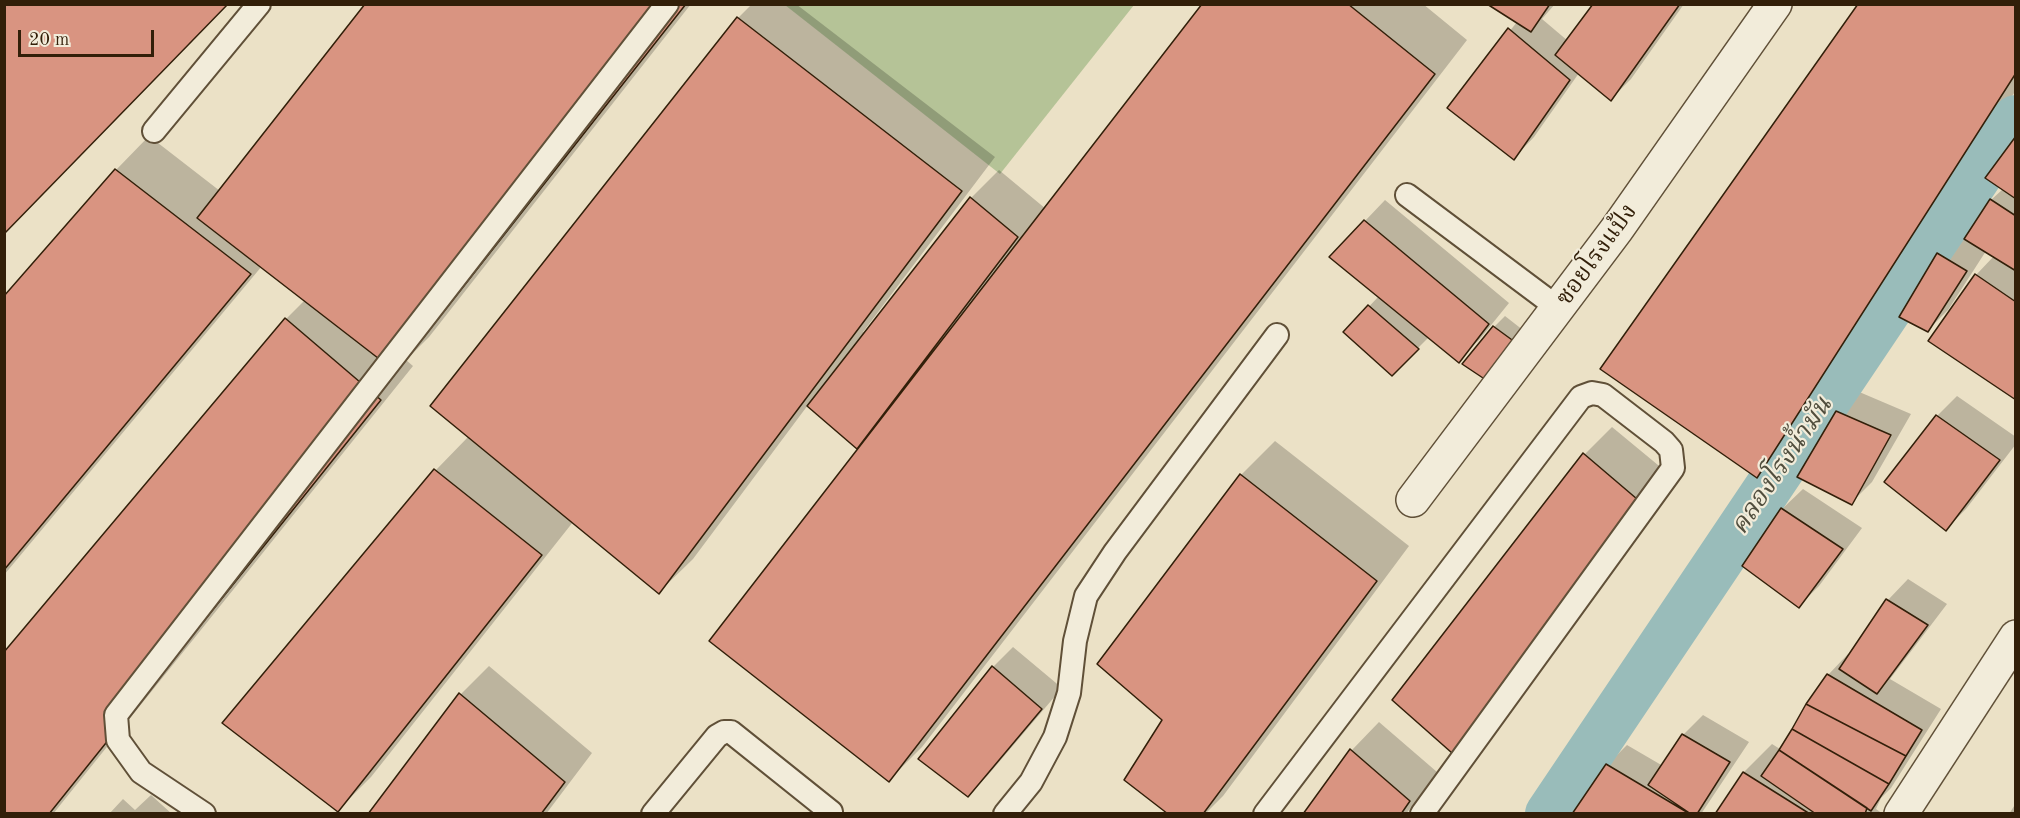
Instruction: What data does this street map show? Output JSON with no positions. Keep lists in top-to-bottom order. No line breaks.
{"streets":{"street":["ซอยโรงแป้ง"]},"water":["คลองโรงน้ำมัน"],"scale_bar":"20 m"}
